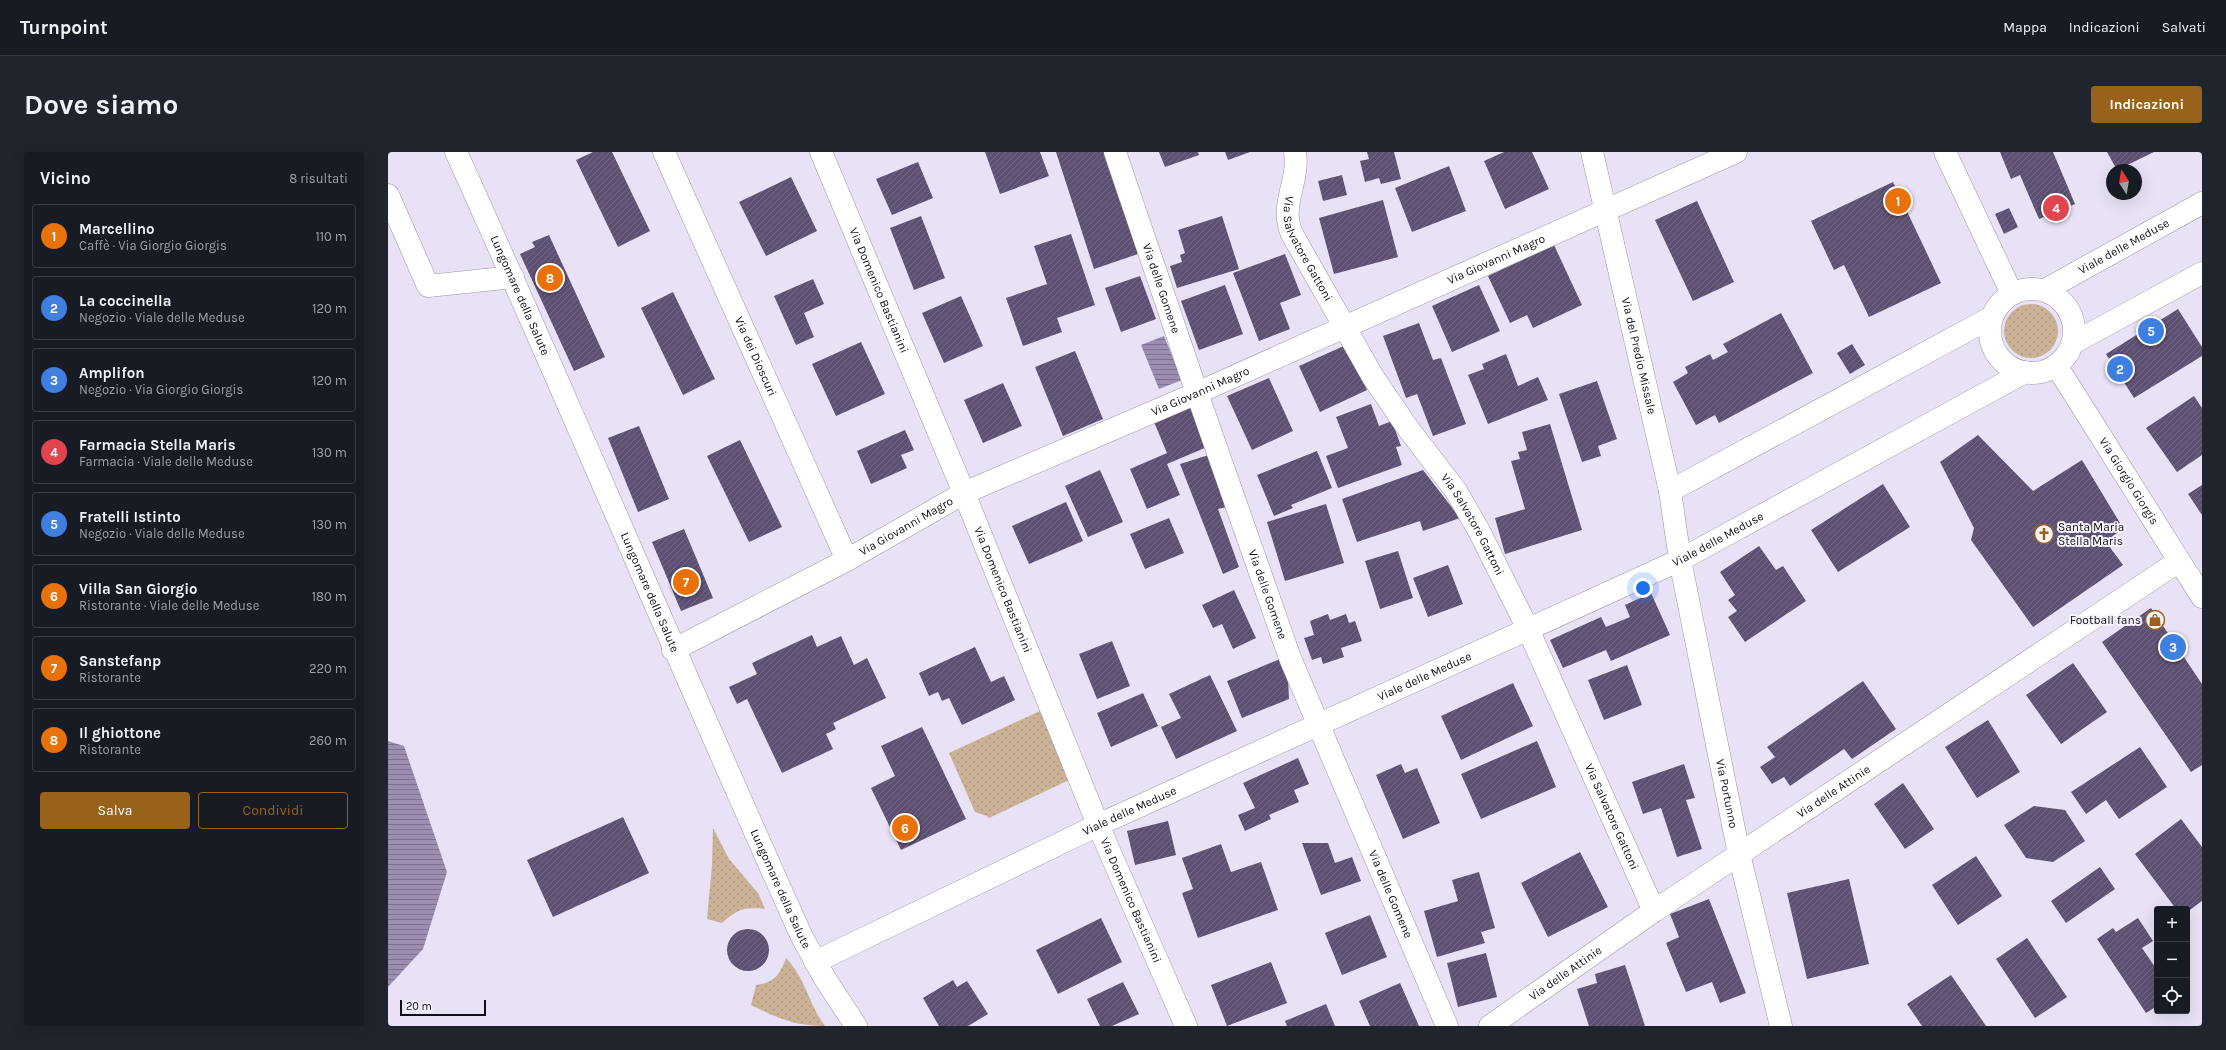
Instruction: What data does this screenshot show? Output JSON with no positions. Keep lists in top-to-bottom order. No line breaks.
{"streets":{"street":["Viale delle Meduse","Via Salvatore Gattoni","Via Giovanni Magro","Via delle Gomene","Via Domenico Bastianini","Lungomare della Salute","Via del Predio Missale","Via dei Dioscuri","Via Giorgio Giorgis","Via delle Attinie","Via Portunno"]},"crossings":[["Viale delle Meduse","Via Salvatore Gattoni"],["Viale delle Meduse","Via delle Gomene"],["Viale delle Meduse","Via Domenico Bastianini"],["Viale delle Meduse","Lungomare della Salute"],["Viale delle Meduse","Via del Predio Missale"],["Viale delle Meduse","Via Giorgio Giorgis"],["Viale delle Meduse","Via Portunno"],["Via Salvatore Gattoni","Via Giovanni Magro"],["Via Salvatore Gattoni","Via delle Attinie"],["Via Giovanni Magro","Via delle Gomene"],["Via Giovanni Magro","Via Domenico Bastianini"],["Via Giovanni Magro","Lungomare della Salute"],["Via Giovanni Magro","Via del Predio Missale"],["Via Giovanni Magro","Via dei Dioscuri"],["Via del Predio Missale","Via Portunno"],["Via Giorgio Giorgis","Via delle Attinie"],["Via delle Attinie","Via Portunno"]],"places":{"church":["Santa Maria Stella Maris"],"shop":["Football fans"]},"scale_bar":"20 m","north":"top","page":{"header":"Turnpoint","nav":["Mappa","Indicazioni","Salvati"],"buttons":["Indicazioni",["Salva","Condividi"]],"title":"Dove siamo","heading":["Vicino","8 risultati"],"pins":["1","4","8","5","2","7","3","6"],"list":[{"mark":"1","name":"Marcellino","note":"Caffè · Via Giorgio Giorgis","value":"110 m"},{"mark":"2","name":"La coccinella","note":"Negozio · Viale delle Meduse","value":"120 m"},{"mark":"3","name":"Amplifon","note":"Negozio · Via Giorgio Giorgis","value":"120 m"},{"mark":"4","name":"Farmacia Stella Maris","note":"Farmacia · Viale delle Meduse","value":"130 m"},{"mark":"5","name":"Fratelli Istinto","note":"Negozio · Viale delle Meduse","value":"130 m"},{"mark":"6","name":"Villa San Giorgio","note":"Ristorante · Viale delle Meduse","value":"180 m"},{"mark":"7","name":"Sanstefanp","note":"Ristorante","value":"220 m"},{"mark":"8","name":"Il ghiottone","note":"Ristorante","value":"260 m"}],"map_buttons":["+","−"],"scale":"20 m"}}
